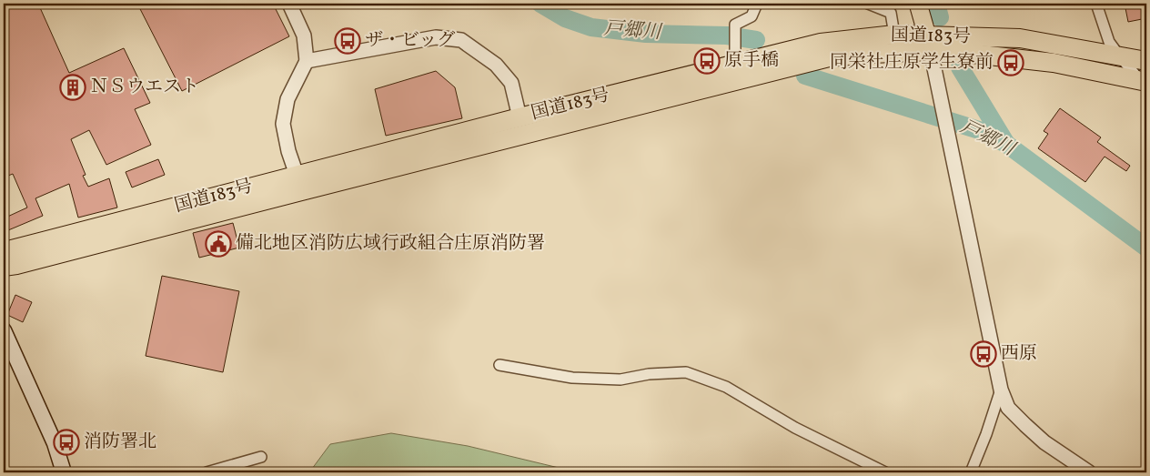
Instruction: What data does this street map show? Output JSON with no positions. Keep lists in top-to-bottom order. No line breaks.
{"streets":{"highway":["国道183号"]},"water":["戸郷川"],"places":{"bus stop":["ザ・ビッグ","原手橋","同栄社庄原学生寮前","西原","消防署北"],"building":["ＮＳウエスト"],"public building":["備北地区消防広域行政組合庄原消防署"]}}
